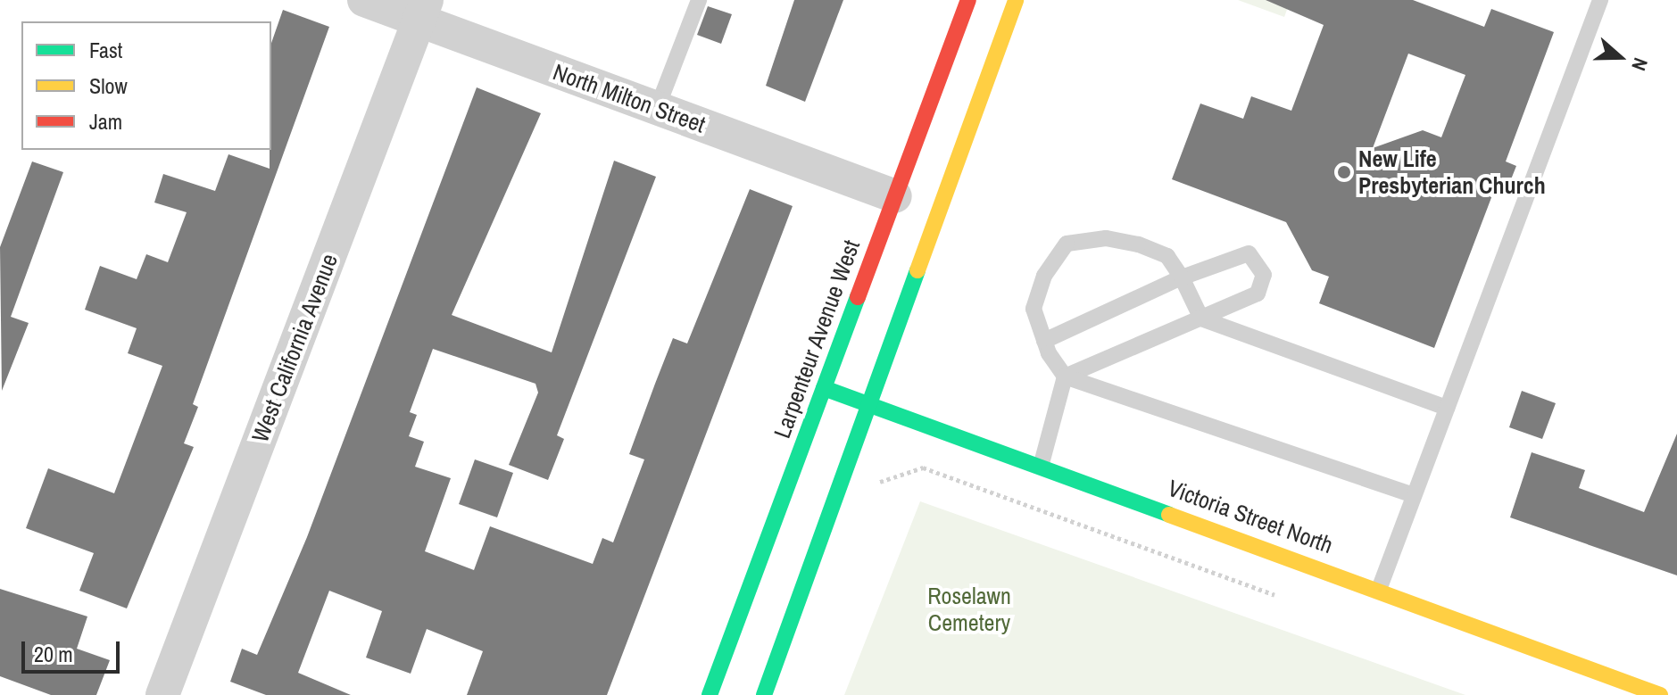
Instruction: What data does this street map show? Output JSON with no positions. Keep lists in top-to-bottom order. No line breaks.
{"streets":{"main road":["Larpenteur Avenue West","Victoria Street North"],"street":["North Milton Street","West California Avenue"]},"crossings":[["North Milton Street","Larpenteur Avenue West"],["North Milton Street","West California Avenue"],["Larpenteur Avenue West","Victoria Street North"]],"parks":["Roselawn Cemetery"],"places":["New Life Presbyterian Church"],"legend":["Fast","Slow","Jam"],"scale_bar":"20 m","north":"right"}
